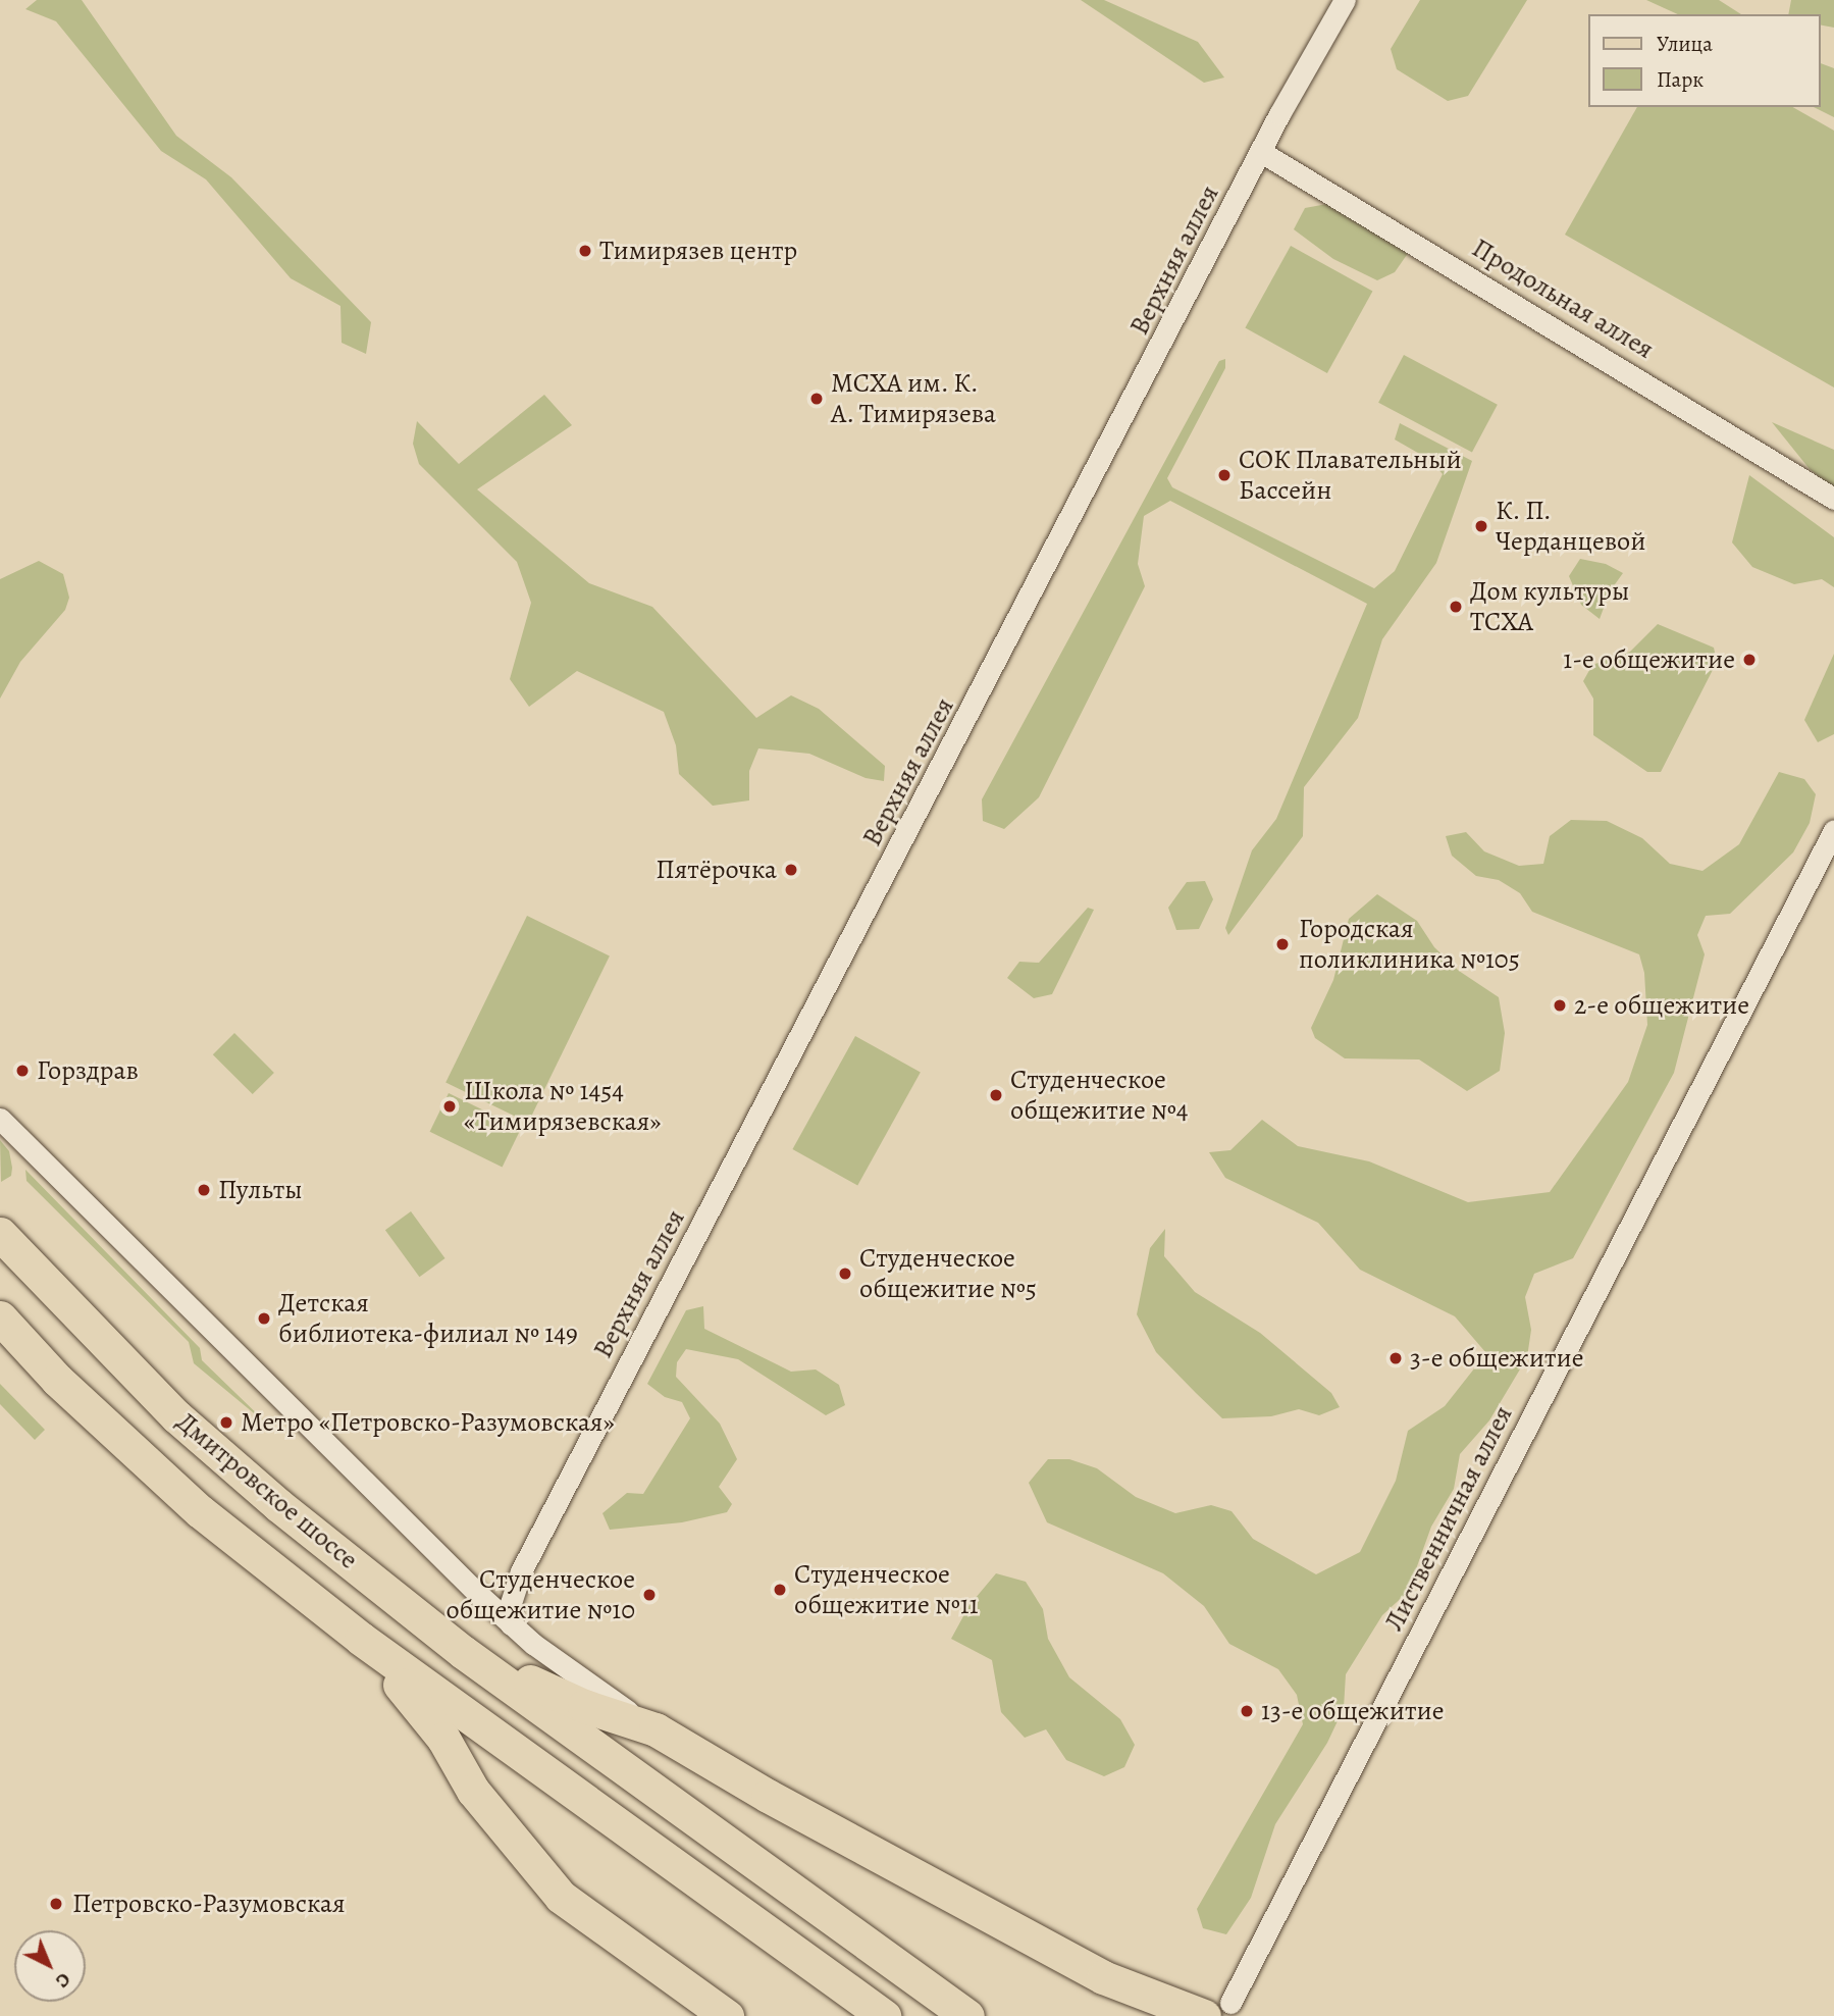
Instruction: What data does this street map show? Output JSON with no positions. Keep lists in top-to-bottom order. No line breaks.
{"streets":{"main road":["Дмитровское шоссе"],"street":["Верхняя аллея","Продольная аллея","Лиственничная аллея"]},"crossings":[["Верхняя аллея","Продольная аллея"]],"places":["Тимирязев центр","МСХА им. К. А. Тимирязева","СОК Плавательный Бассейн","К. П. Черданцевой","Дом культуры ТСХА","1-е общежитие","Пятёрочка","Городская поликлиника №105","2-е общежитие","Горздрав","Студенческое общежитие №4","Школа № 1454 «Тимирязевская»","Пульты","Студенческое общежитие №5","Детская библиотека-филиал № 149","3-е общежитие","Метро «Петровско-Разумовская»","Студенческое общежитие №11","Студенческое общежитие №10","13-е общежитие","Петровско-Разумовская"],"legend":["Улица","Парк"],"north":"bottom right"}
